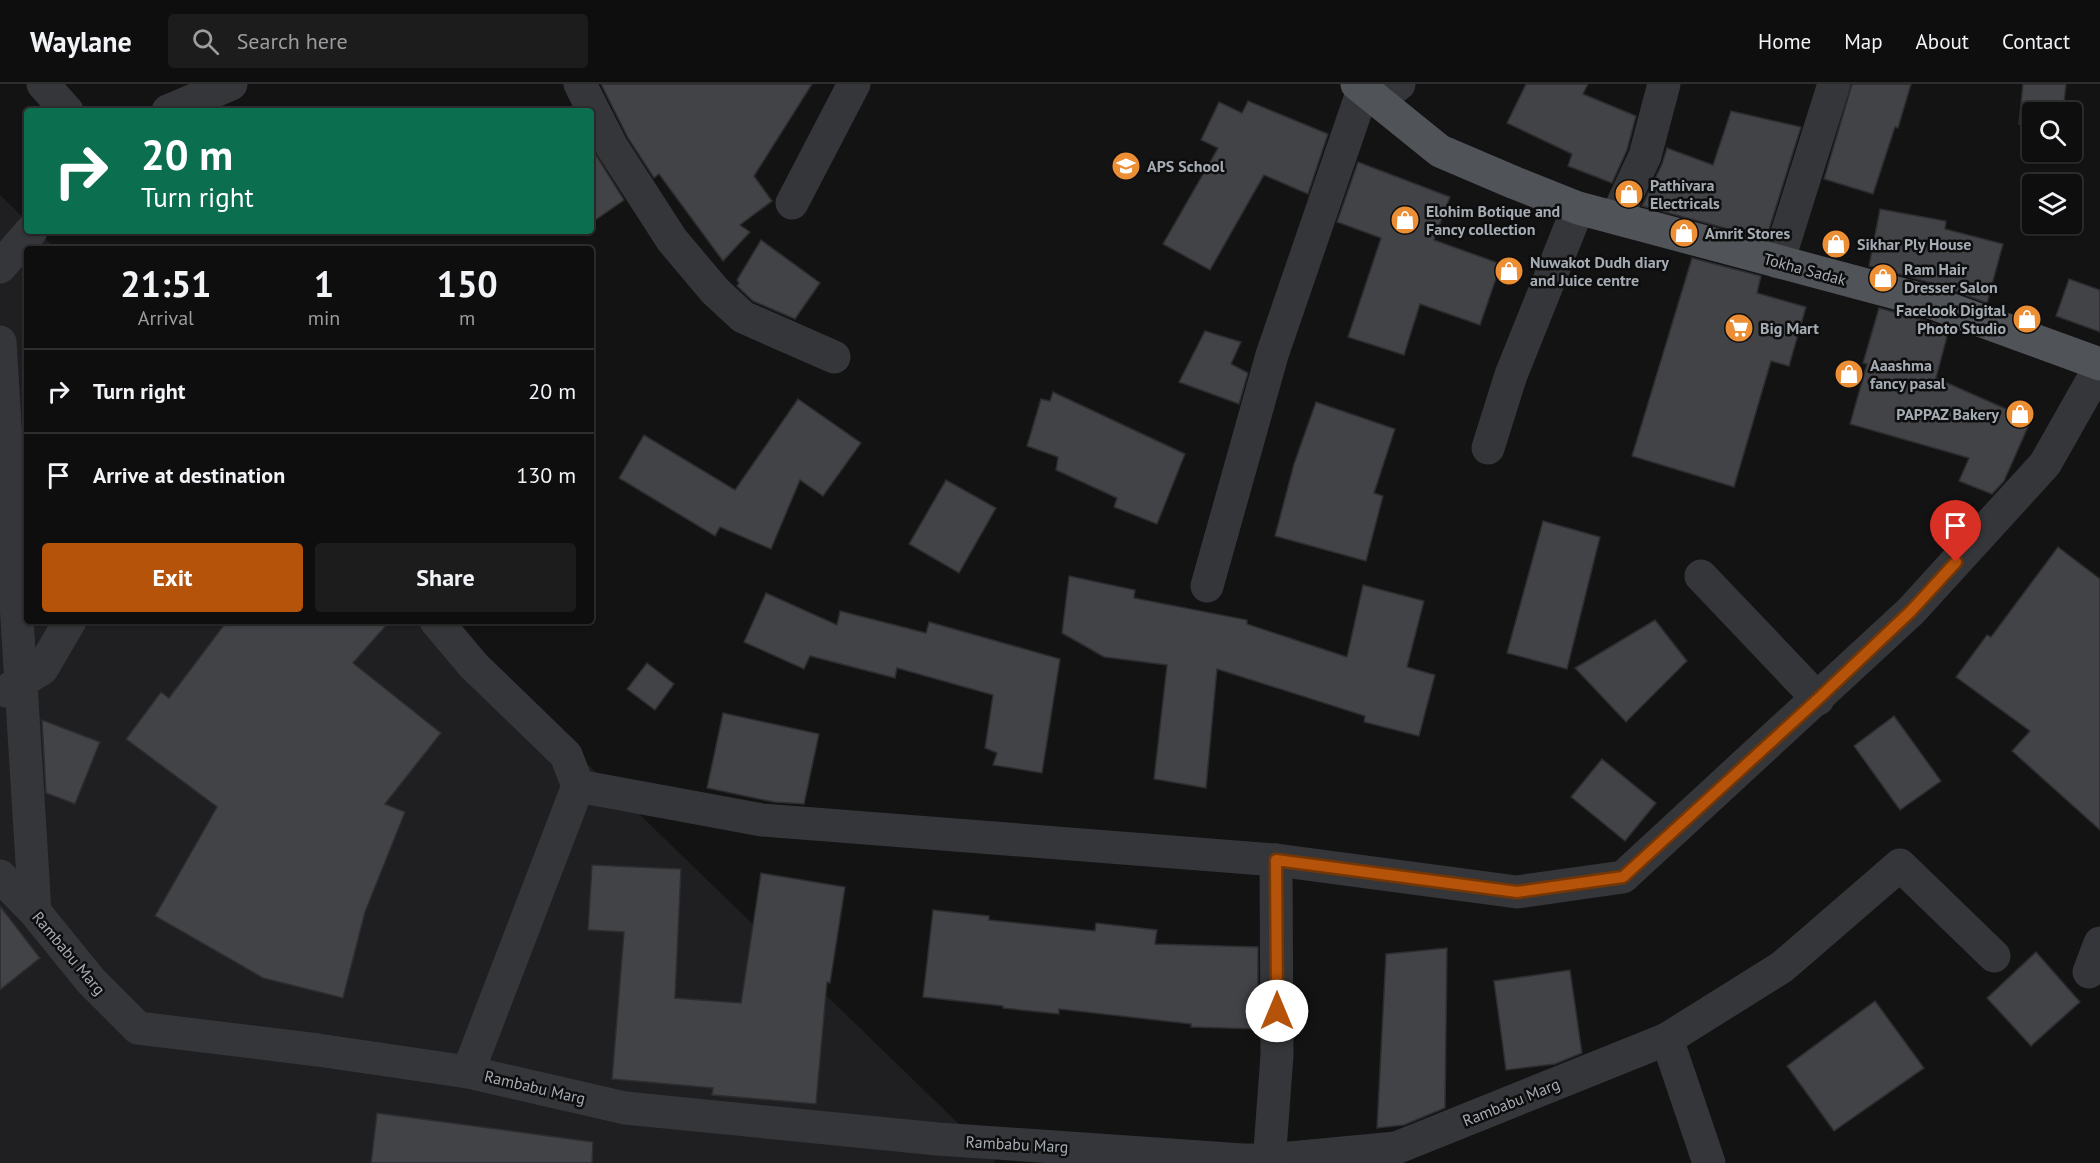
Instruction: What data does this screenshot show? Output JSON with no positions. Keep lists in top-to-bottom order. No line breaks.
{"streets":{"main road":["Tokha Sadak"],"street":["Rambabu Marg"]},"places":{"school or university":["APS School"],"shop":["Pathivara Electricals","Elohim Botique and Fancy collection","Amrit Stores","Sikhar Ply House","Nuwakot Dudh diary and Juice centre","Ram Hair Dresser Salon","Facelook Digital Photo Studio","Aaashma fancy pasal","PAPPAZ Bakery"],"supermarket":["Big Mart"]},"page":{"header":"Waylane","search":"Search here","nav":["Home","Map","About","Contact"],"turn":["20 m","Turn right"],"eta":["21:51","Arrival","1","min","150","m"],"list":[{"name":"Turn right","value":"20 m"},{"name":"Arrive at destination","value":"130 m"}],"buttons":["Exit","Share"]}}
